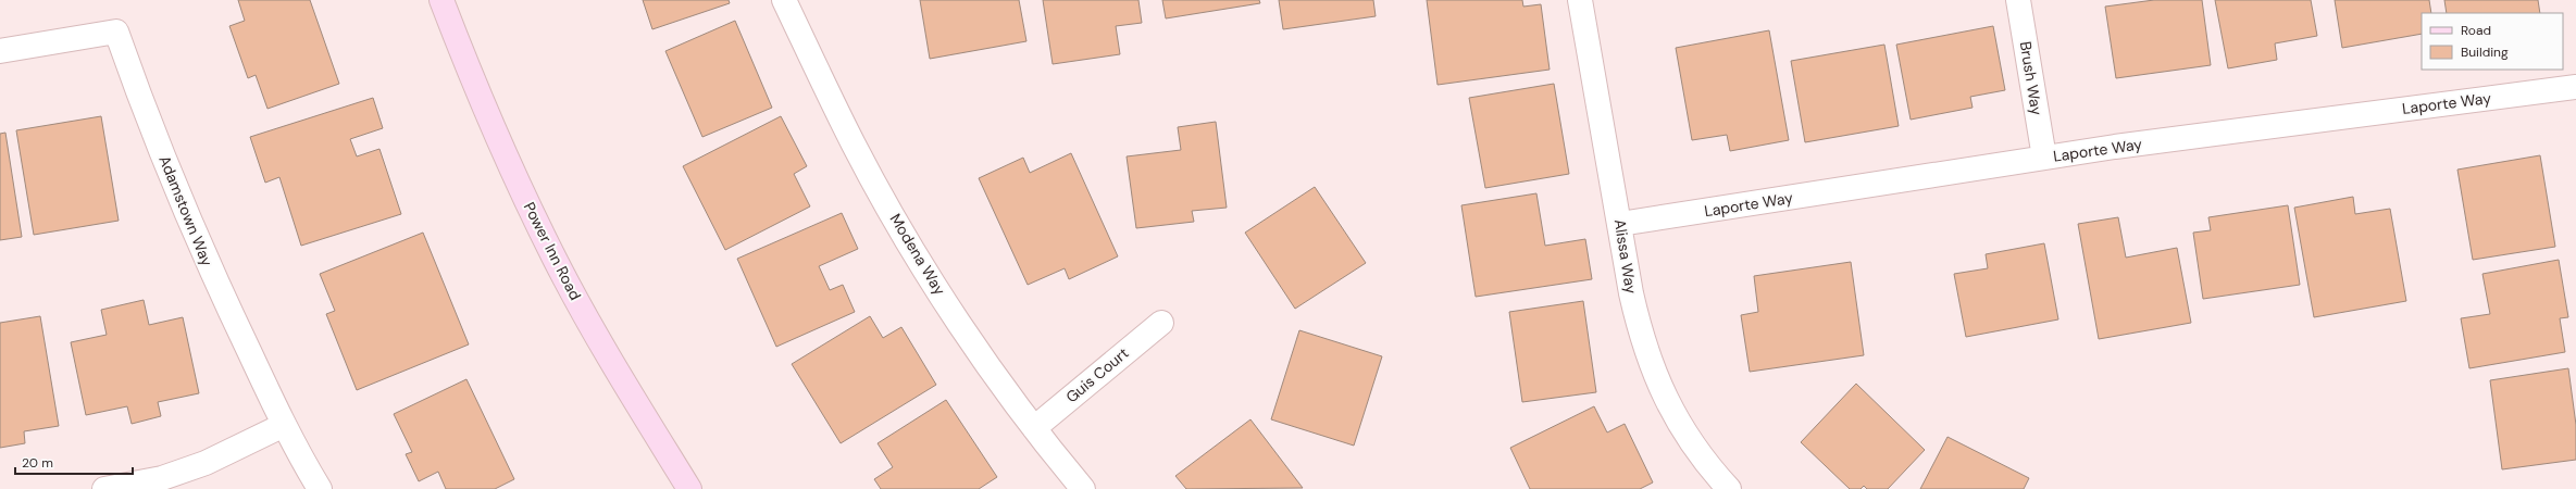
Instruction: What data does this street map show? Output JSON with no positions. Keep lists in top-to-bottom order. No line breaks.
{"streets":{"main road":["Power Inn Road"],"street":["Brush Way","Laporte Way","Adamstown Way","Modena Way","Alissa Way","Guis Court"]},"crossings":[["Brush Way","Laporte Way"],["Laporte Way","Alissa Way"],["Modena Way","Guis Court"]],"legend":["Road","Building"],"scale_bar":"20 m"}
